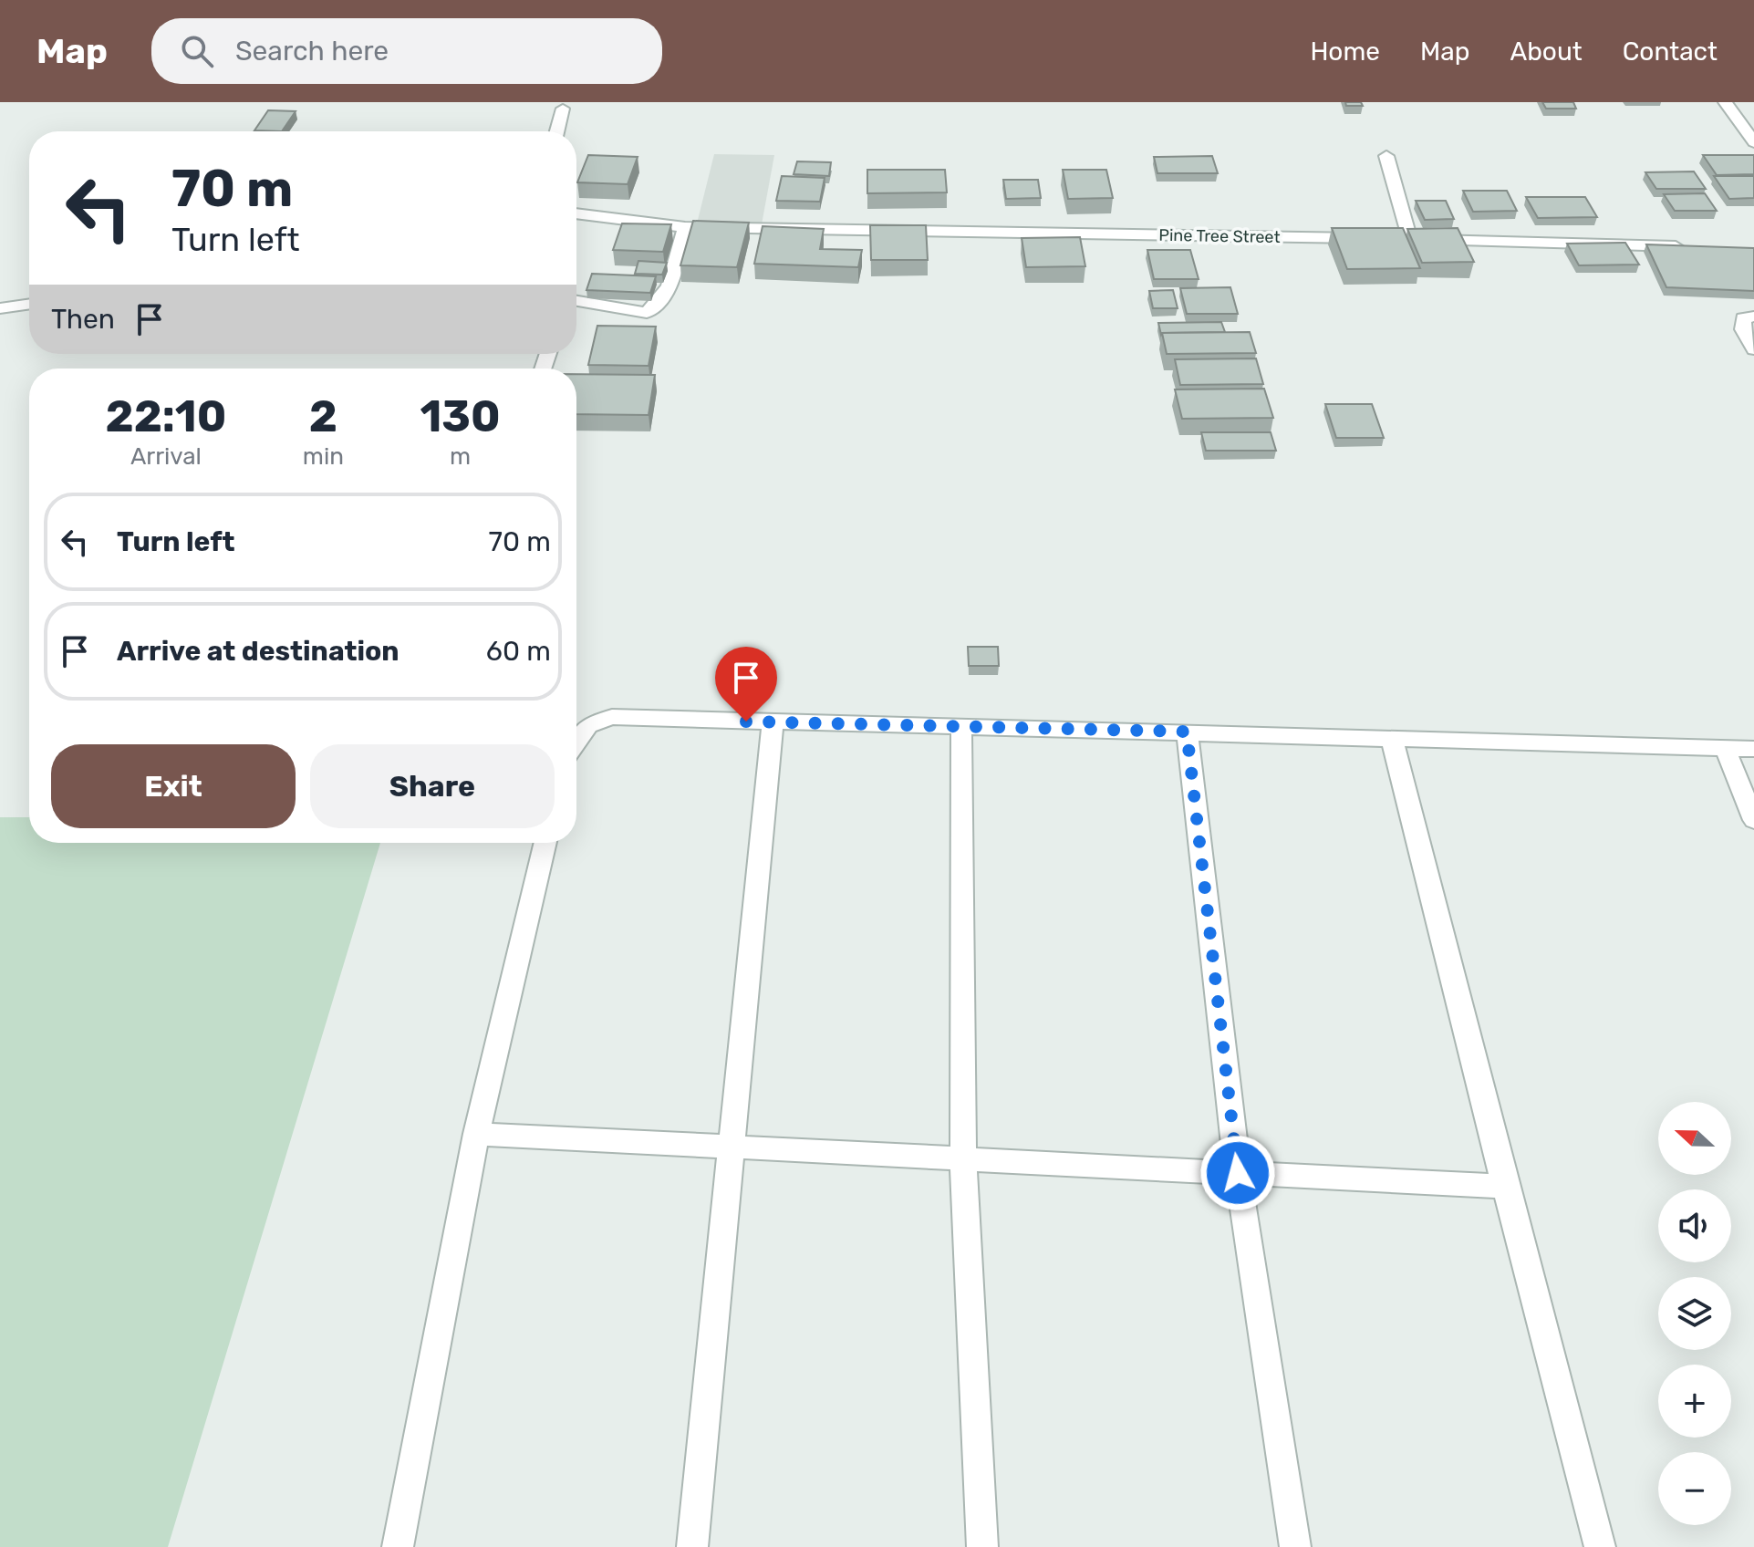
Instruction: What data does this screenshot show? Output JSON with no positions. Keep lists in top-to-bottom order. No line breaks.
{"streets":{"street":["Pine Tree Street"]},"north":"left","page":{"header":"Map","search":"Search here","nav":["Home","Map","About","Contact"],"turn":["70 m","Turn left"],"then":"Then","eta":["22:10","Arrival","2","min","130","m"],"list":[{"name":"Turn left","value":"70 m"},{"name":"Arrive at destination","value":"60 m"}],"buttons":["Exit","Share"],"map_buttons":["+","−"]}}
